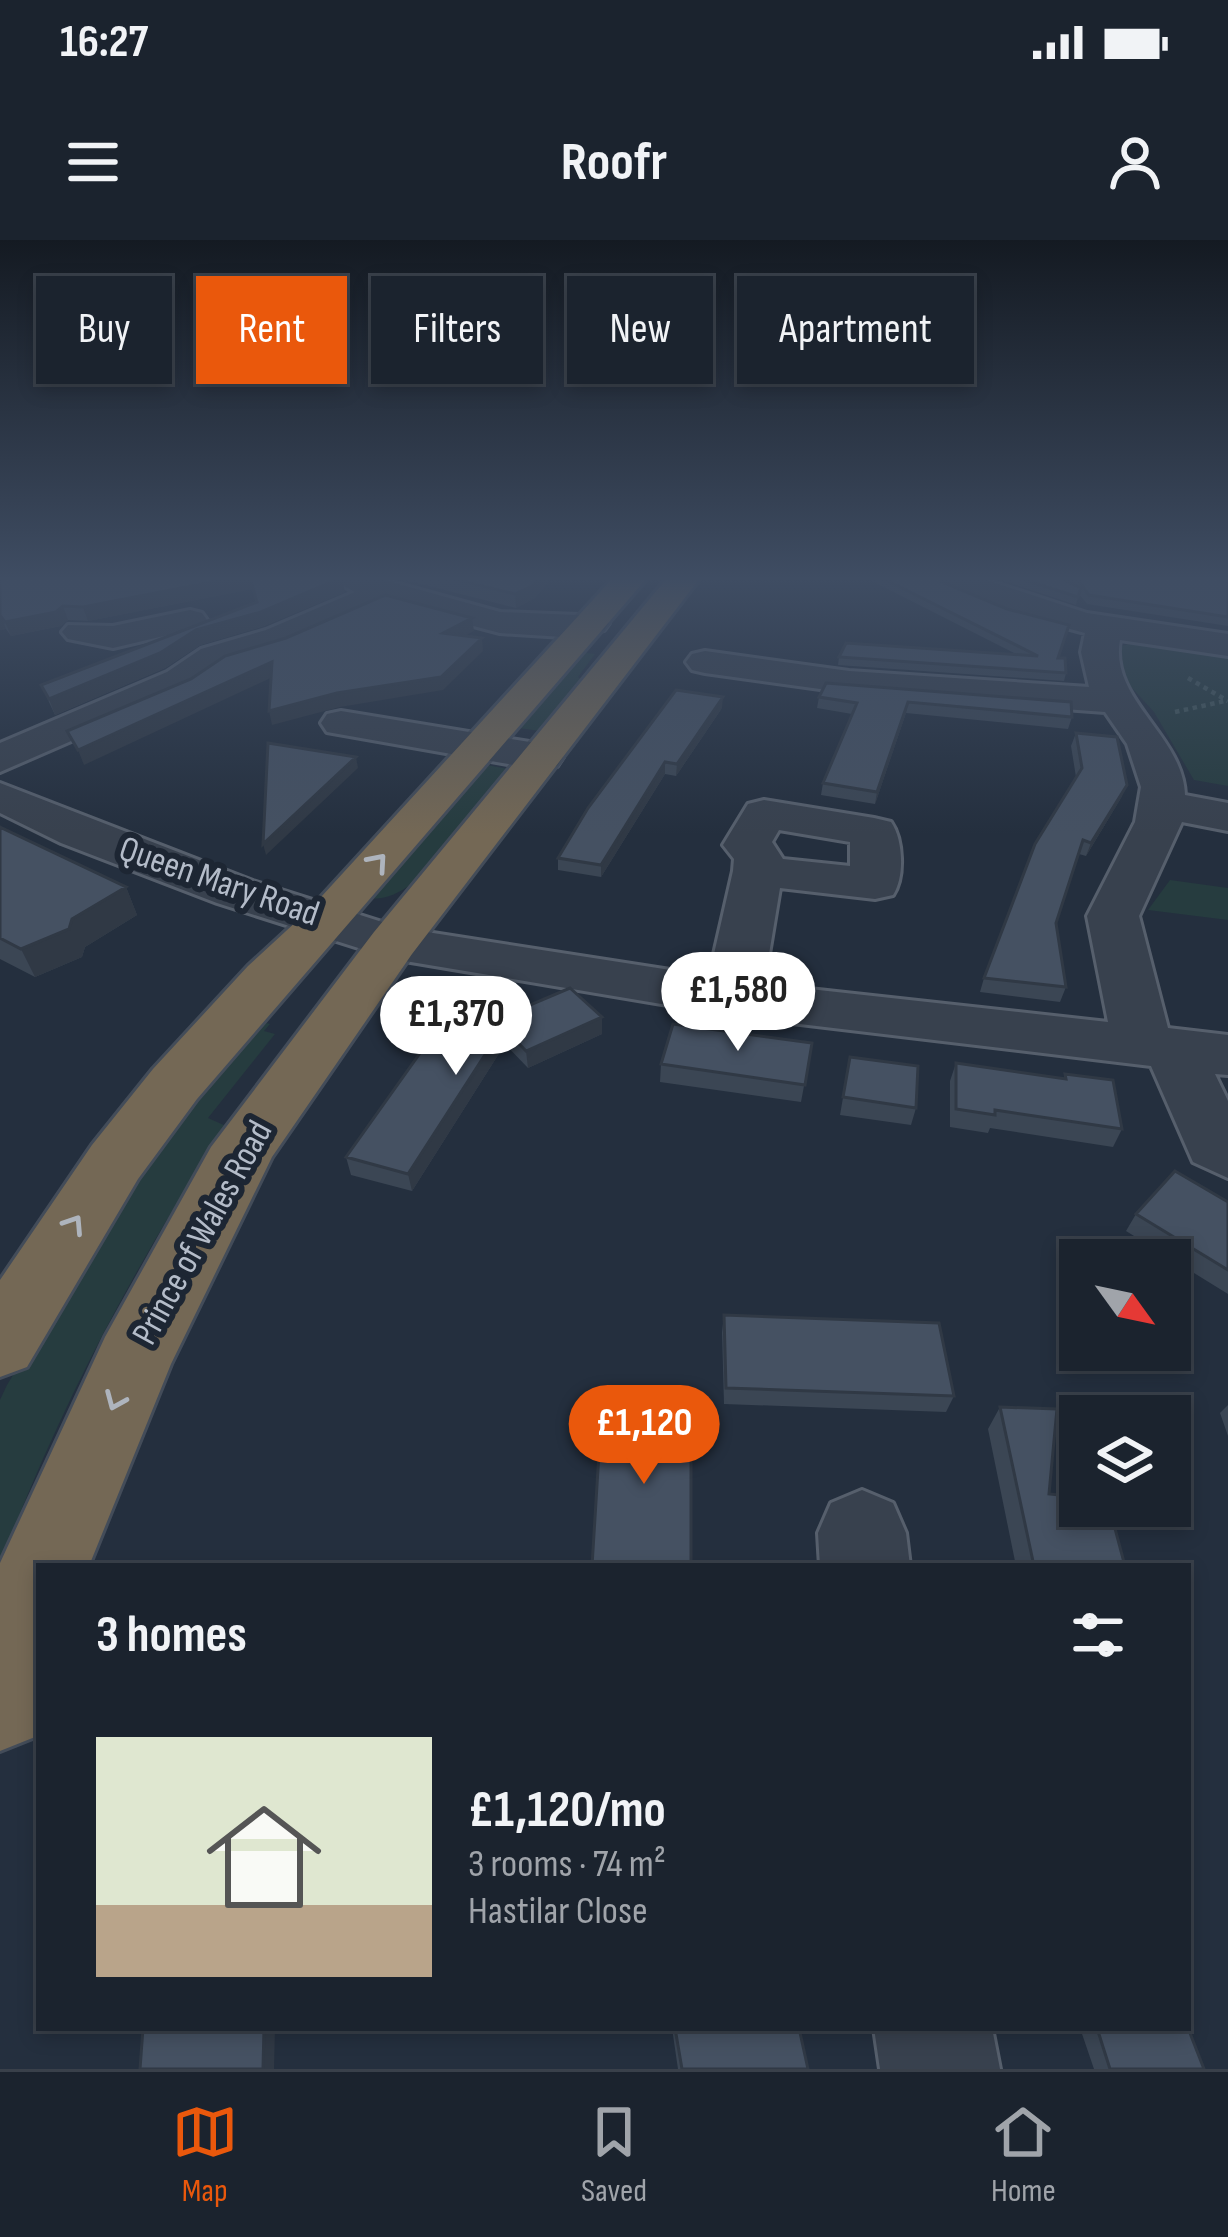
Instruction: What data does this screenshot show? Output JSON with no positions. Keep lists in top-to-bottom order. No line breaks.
{"streets":{"highway":["Prince of Wales Road"],"street":["Queen Mary Road"]},"crossings":[["Queen Mary Road","Prince of Wales Road"]],"north":"bottom right","page":{"status":"16:27","header":"Roofr","chip":["Buy","Rent","Filters","New","Apartment"],"price":["£1,580","£1,370","£1,120"],"heading":"3 homes","list":[{"name":"£1,120/mo","note":"3 rooms · 74 m² · Hastilar Close"}],"tabs":["Map","Saved","Home"]}}
